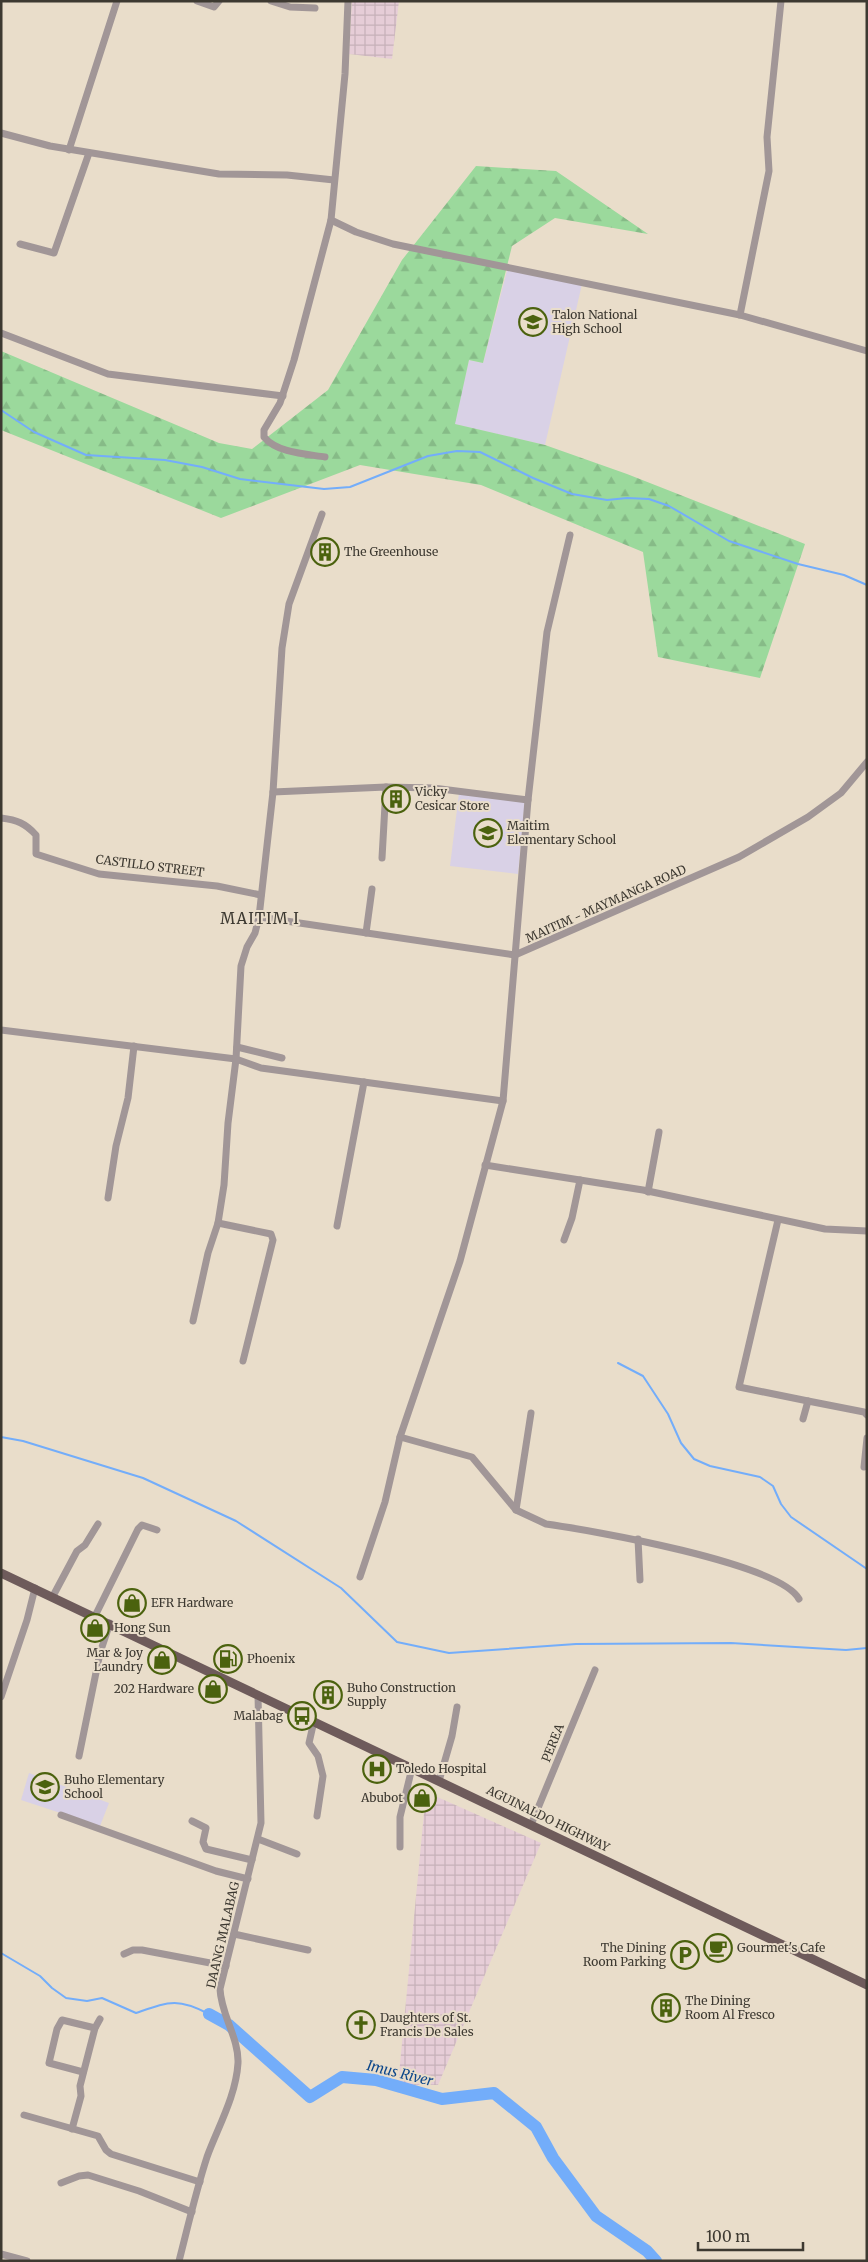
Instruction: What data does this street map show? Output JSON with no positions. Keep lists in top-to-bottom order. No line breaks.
{"streets":{"main road":["AGUINALDO HIGHWAY"],"street":["CASTILLO STREET","MAITIM - MAYMANGA ROAD","PEREA","DAANG MALABAG"]},"crossings":[["PEREA","AGUINALDO HIGHWAY"],["AGUINALDO HIGHWAY","DAANG MALABAG"]],"districts":["MAITIM I"],"water":["Imus River"],"places":{"school or university":["Talon National High School","Maitim Elementary School","Buho Elementary School"],"building":["The Greenhouse","Vicky Cesicar Store","Buho Construction Supply","The Dining Room Al Fresco"],"shop":["EFR Hardware","Hong Sun","Mar & Joy Laundry","202 Hardware","Abubot"],"fuel station":["Phoenix"],"bus stop":["Malabag"],"hospital":["Toledo Hospital"],"cafe":["Gourmet's Cafe"],"parking":["The Dining Room Parking"],"church":["Daughters of St. Francis De Sales"]},"scale_bar":"100 m"}
